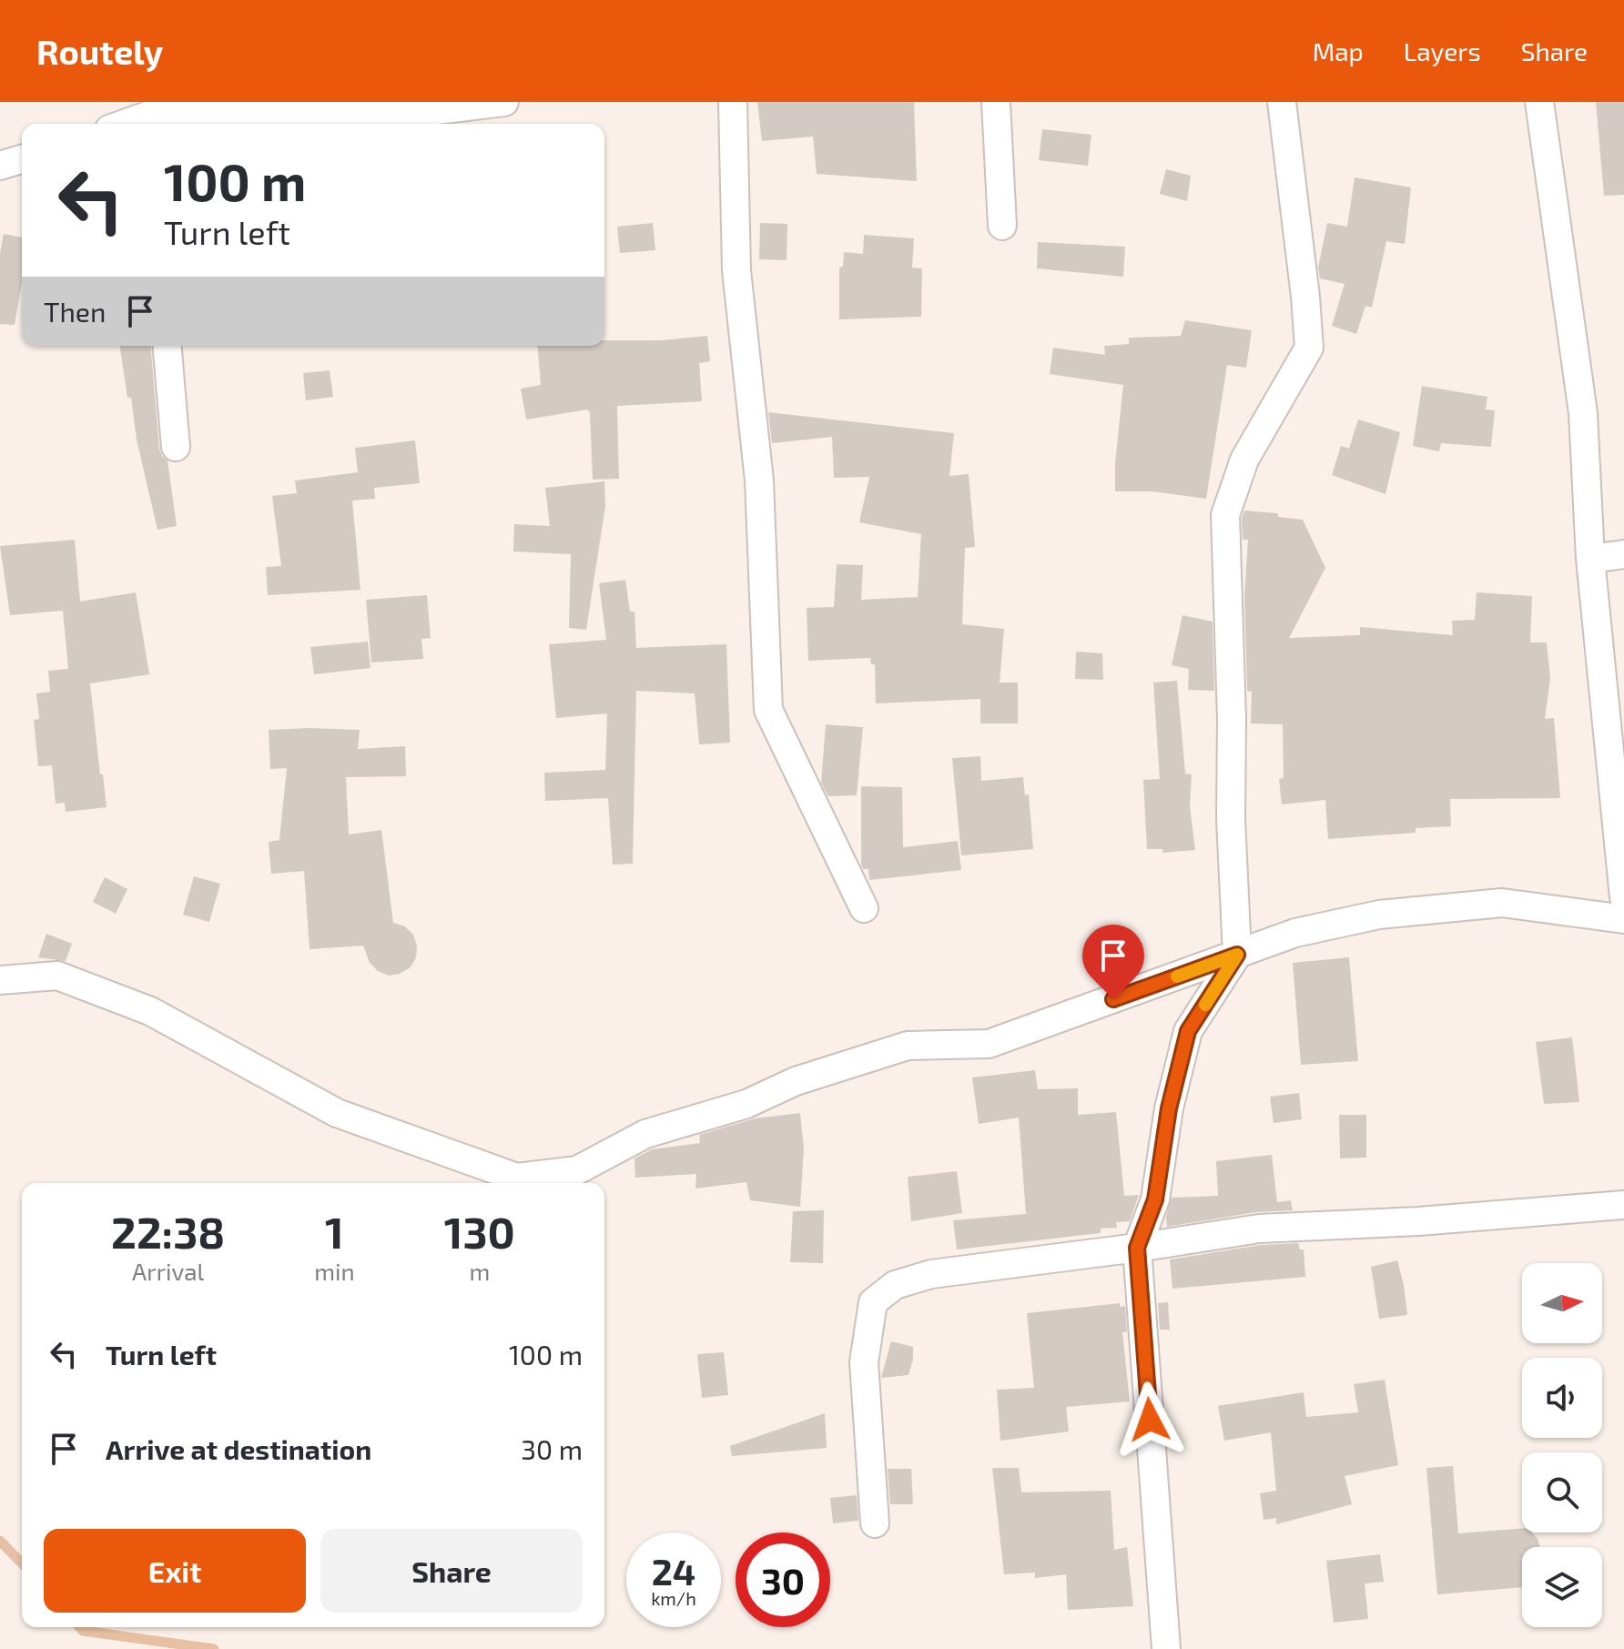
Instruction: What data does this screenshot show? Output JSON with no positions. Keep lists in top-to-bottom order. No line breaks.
{"north":"right","page":{"header":"Routely","nav":["Map","Layers","Share"],"turn":["100 m","Turn left"],"then":"Then","eta":["22:38","Arrival","1","min","130","m"],"list":[{"name":"Turn left","value":"100 m"},{"name":"Arrive at destination","value":"30 m"}],"buttons":["Exit","Share"],"speed":"24 km/h","limit":"30"}}
